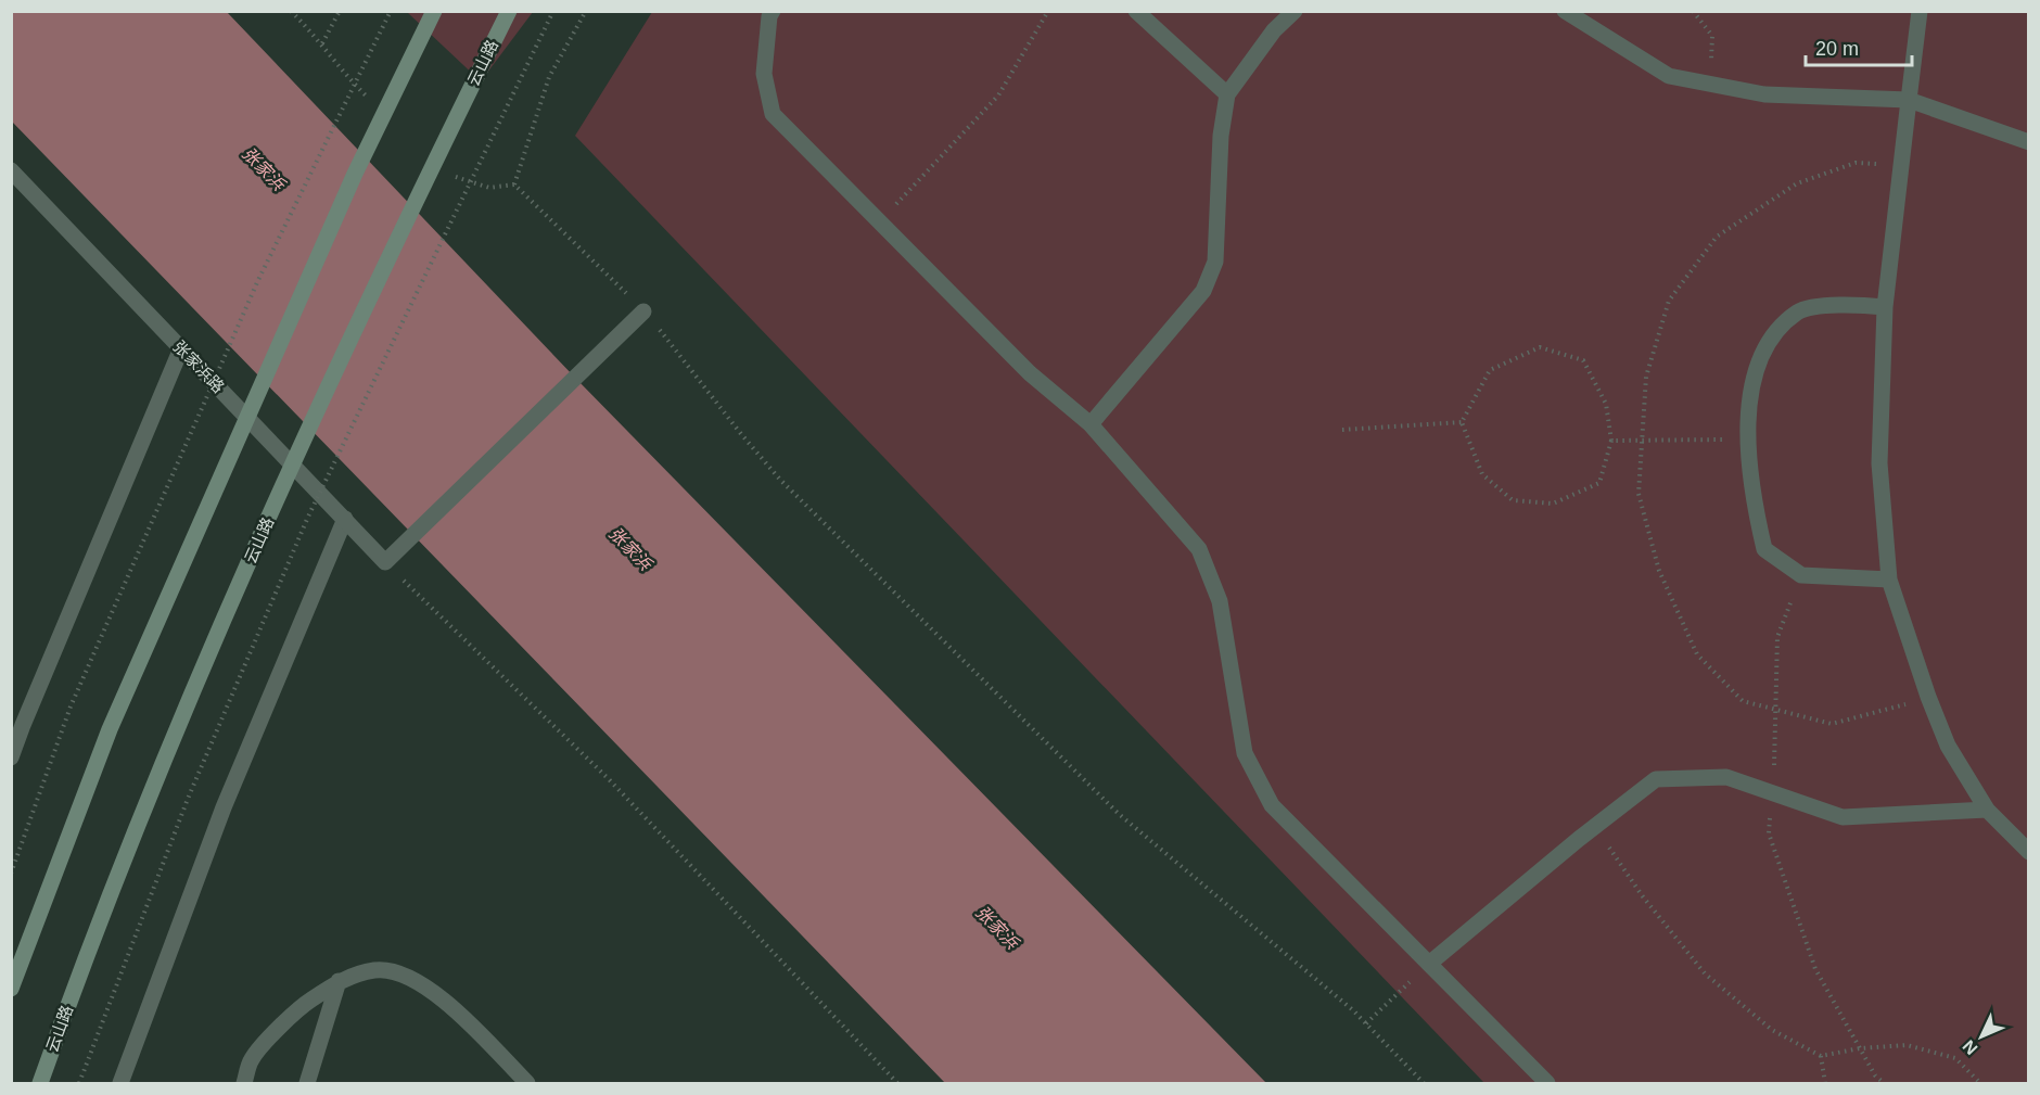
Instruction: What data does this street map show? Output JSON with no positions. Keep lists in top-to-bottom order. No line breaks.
{"streets":{"main road":["云山路"],"street":["张家浜路"]},"water":["张家浜"],"scale_bar":"20 m","north":"bottom left"}
